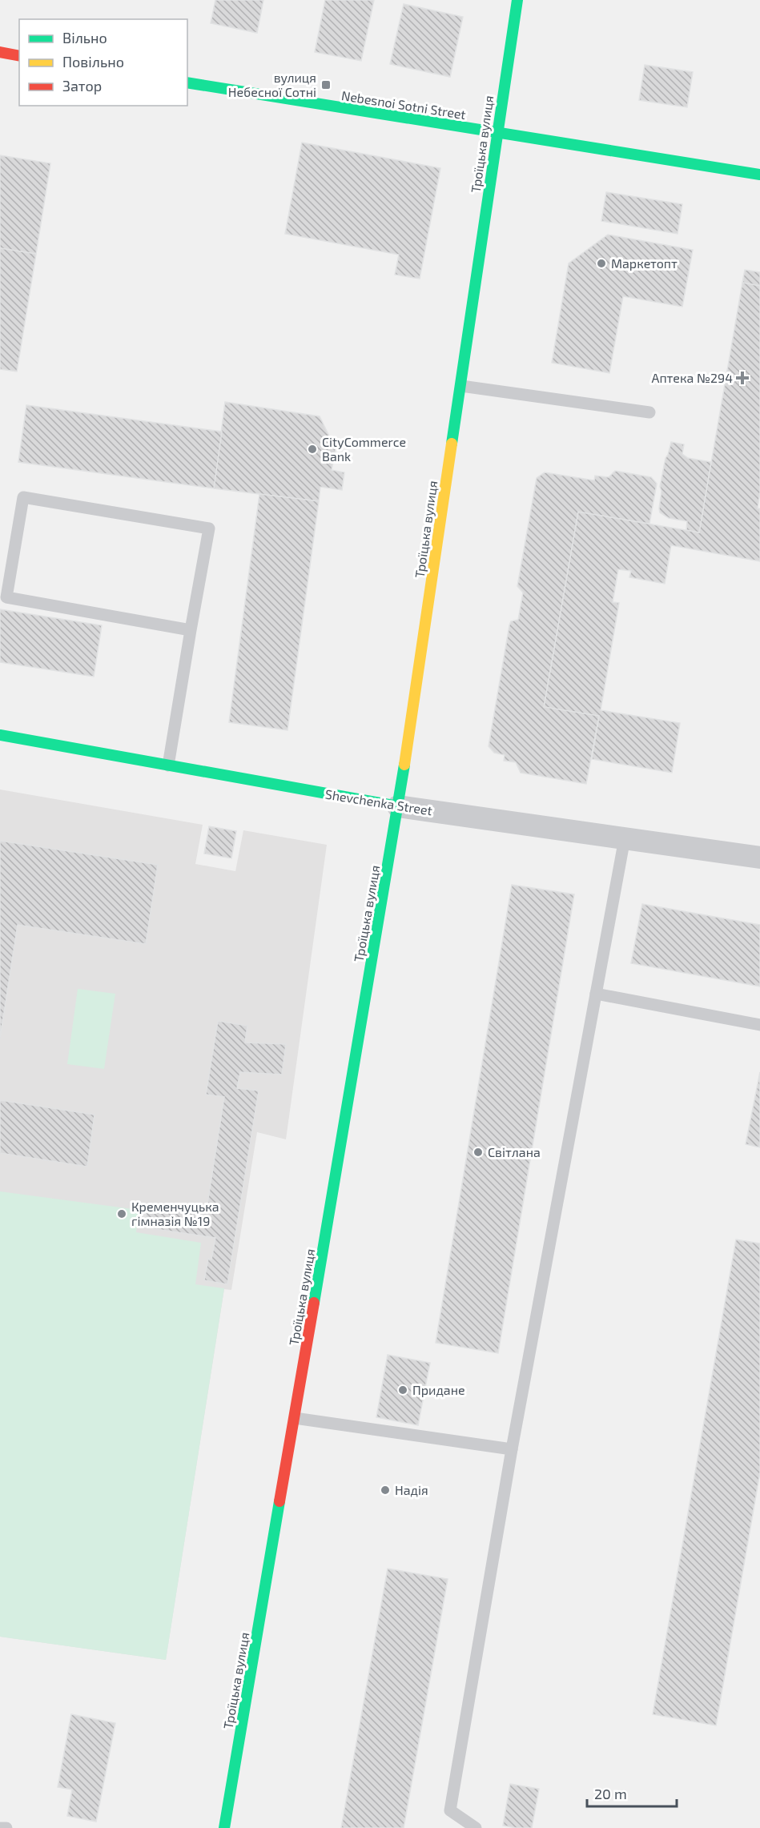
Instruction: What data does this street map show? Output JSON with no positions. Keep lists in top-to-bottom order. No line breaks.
{"streets":{"main road":["Nebesnoi Sotni Street","Троїцька вулиця","Shevchenka Street"]},"crossings":[["Nebesnoi Sotni Street","Троїцька вулиця"],["Троїцька вулиця","Shevchenka Street"]],"places":{"transit":["вулиця Небесної Сотні"],"other":["Маркетопт","CityCommerce Bank","Світлана","Кременчуцька гімназія №19","Придане","Надія"],"health":["Аптека №294"]},"legend":["Вільно","Повільно","Затор"],"scale_bar":"20 m"}
